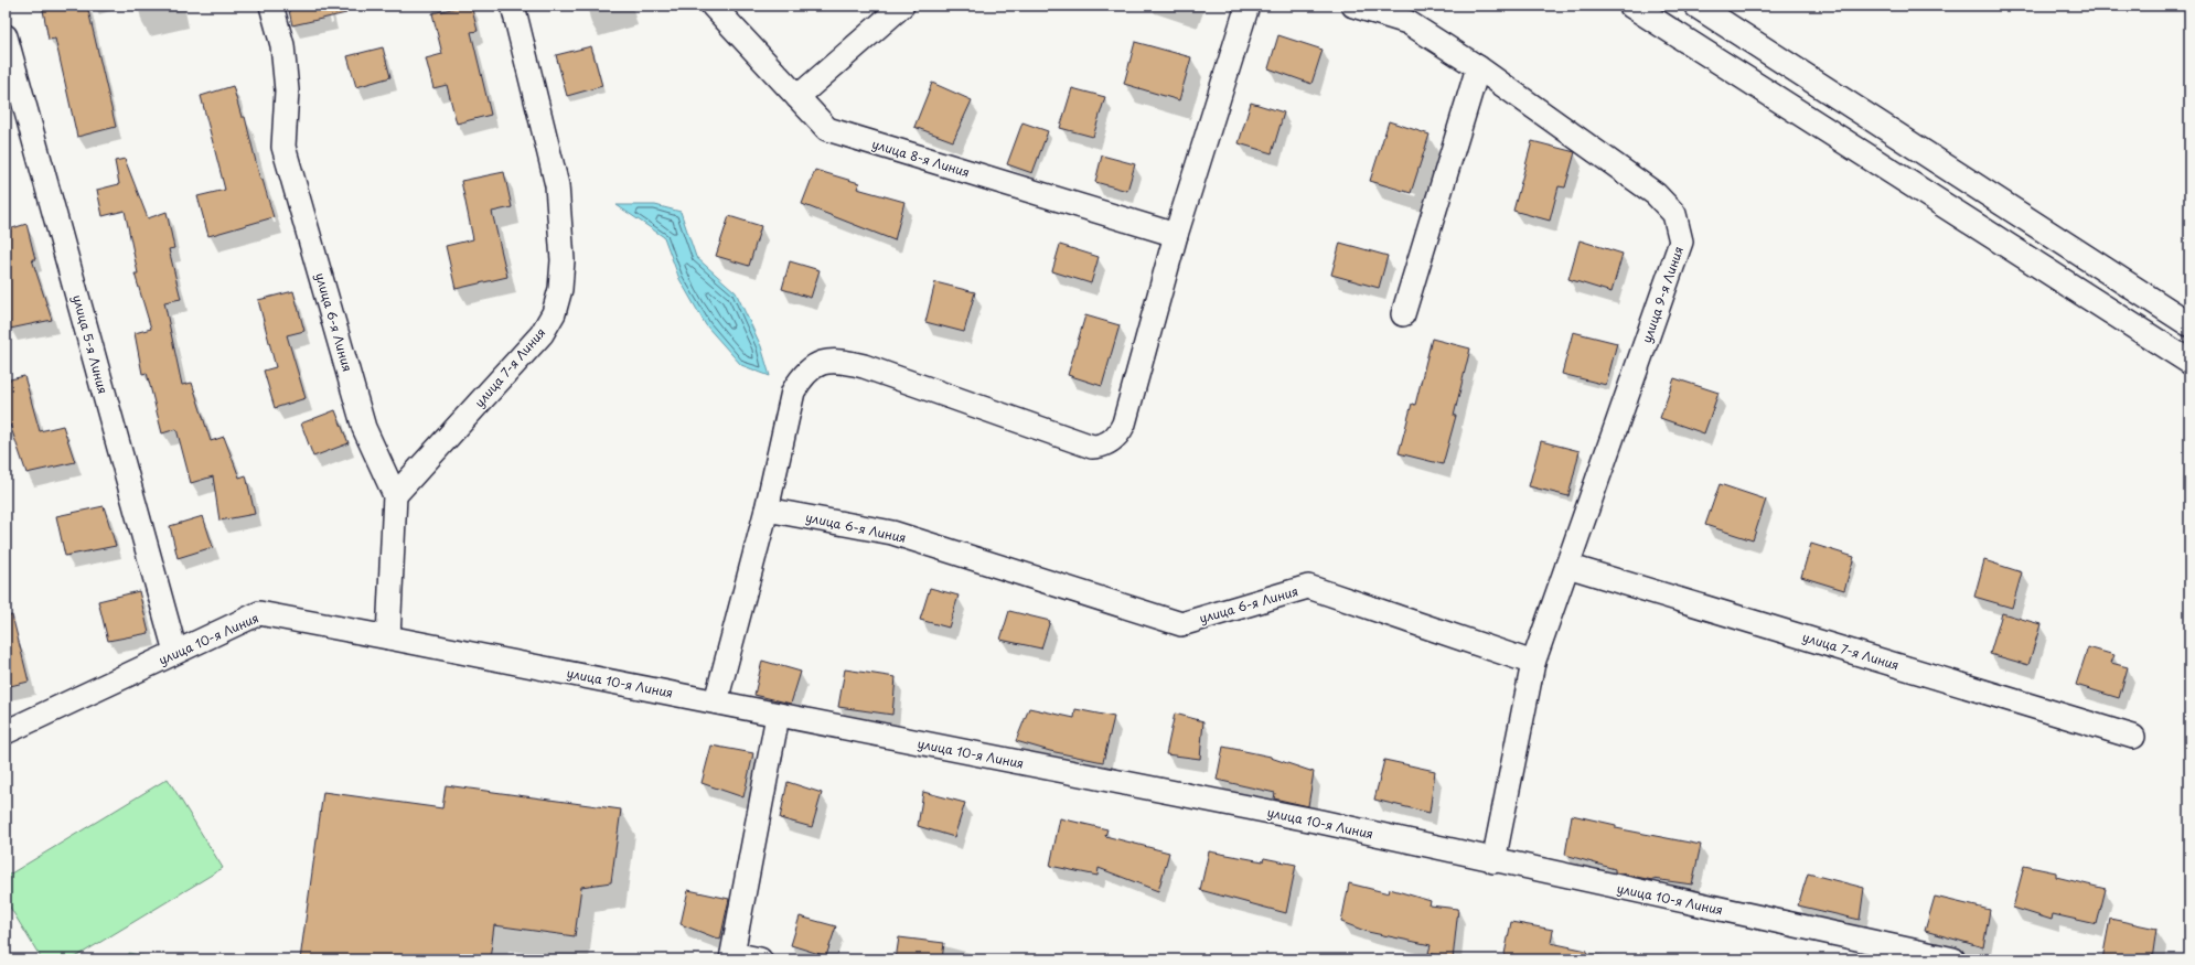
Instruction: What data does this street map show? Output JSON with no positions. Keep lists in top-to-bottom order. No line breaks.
{"streets":{"street":["улица 8-я Линия","улица 9-я Линия","улица 6-я Линия","улица 5-я Линия","улица 7-я Линия","улица 10-я Линия"]},"crossings":[["улица 9-я Линия","улица 6-я Линия"],["улица 9-я Линия","улица 7-я Линия"],["улица 6-я Линия","улица 7-я Линия"],["улица 6-я Линия","улица 10-я Линия"],["улица 5-я Линия","улица 10-я Линия"]]}
